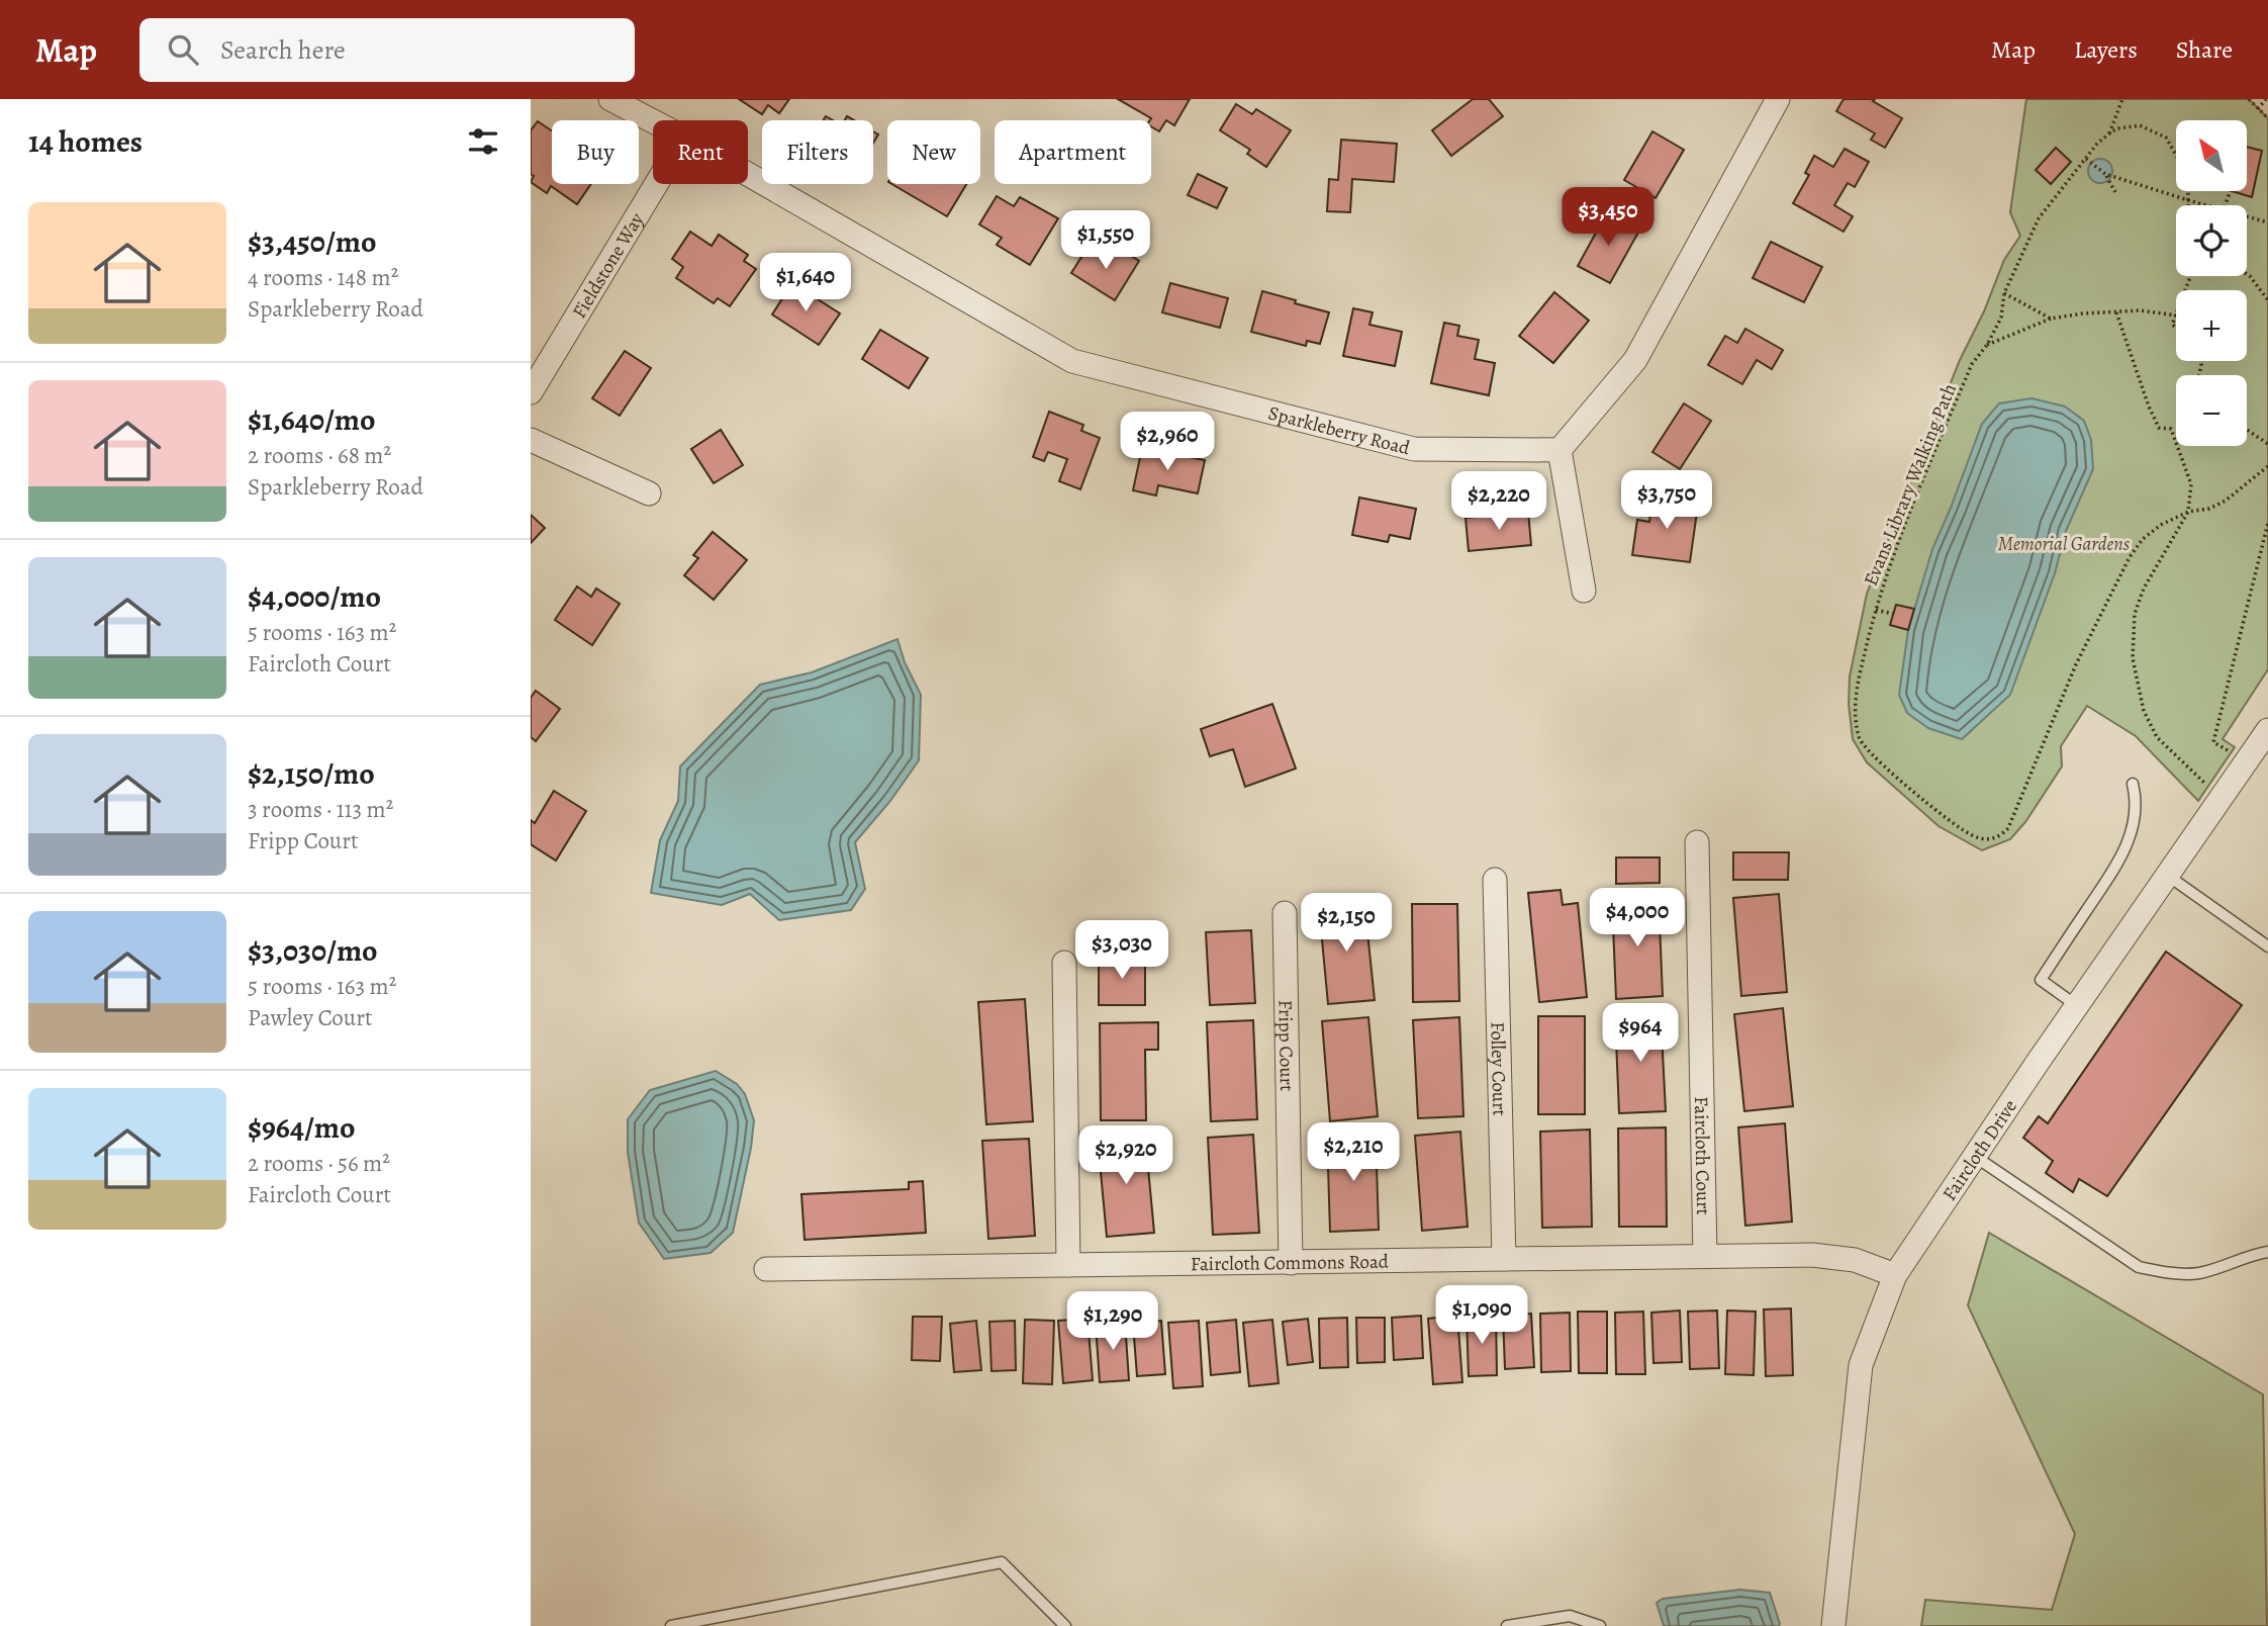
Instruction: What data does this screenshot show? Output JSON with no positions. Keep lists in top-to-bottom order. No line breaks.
{"streets":{"street":["Fieldstone Way","Sparkleberry Road","Fripp Court","Folley Court","Faircloth Drive","Faircloth Court","Faircloth Commons Road"],"path":["Evans Library Walking Path"]},"crossings":[["Fripp Court","Faircloth Commons Road"],["Folley Court","Faircloth Commons Road"],["Faircloth Drive","Faircloth Commons Road"],["Faircloth Court","Faircloth Commons Road"]],"parks":["Memorial Gardens"],"north":"top left","page":{"header":"Map","search":"Search here","nav":["Map","Layers","Share"],"heading":"14 homes","map_buttons":["+","−"],"chip":["Buy","Rent","Filters","New","Apartment"],"list":[{"name":"$3,450/mo","note":"4 rooms · 148 m² · Sparkleberry Road"},{"name":"$1,640/mo","note":"2 rooms · 68 m² · Sparkleberry Road"},{"name":"$4,000/mo","note":"5 rooms · 163 m² · Faircloth Court"},{"name":"$2,150/mo","note":"3 rooms · 113 m² · Fripp Court"},{"name":"$3,030/mo","note":"5 rooms · 163 m² · Pawley Court"},{"name":"$964/mo","note":"2 rooms · 56 m² · Faircloth Court"}],"price":["$3,450","$1,550","$1,640","$2,960","$3,750","$2,220","$4,000","$2,150","$3,030","$964","$2,210","$2,920","$1,090","$1,290"]}}
